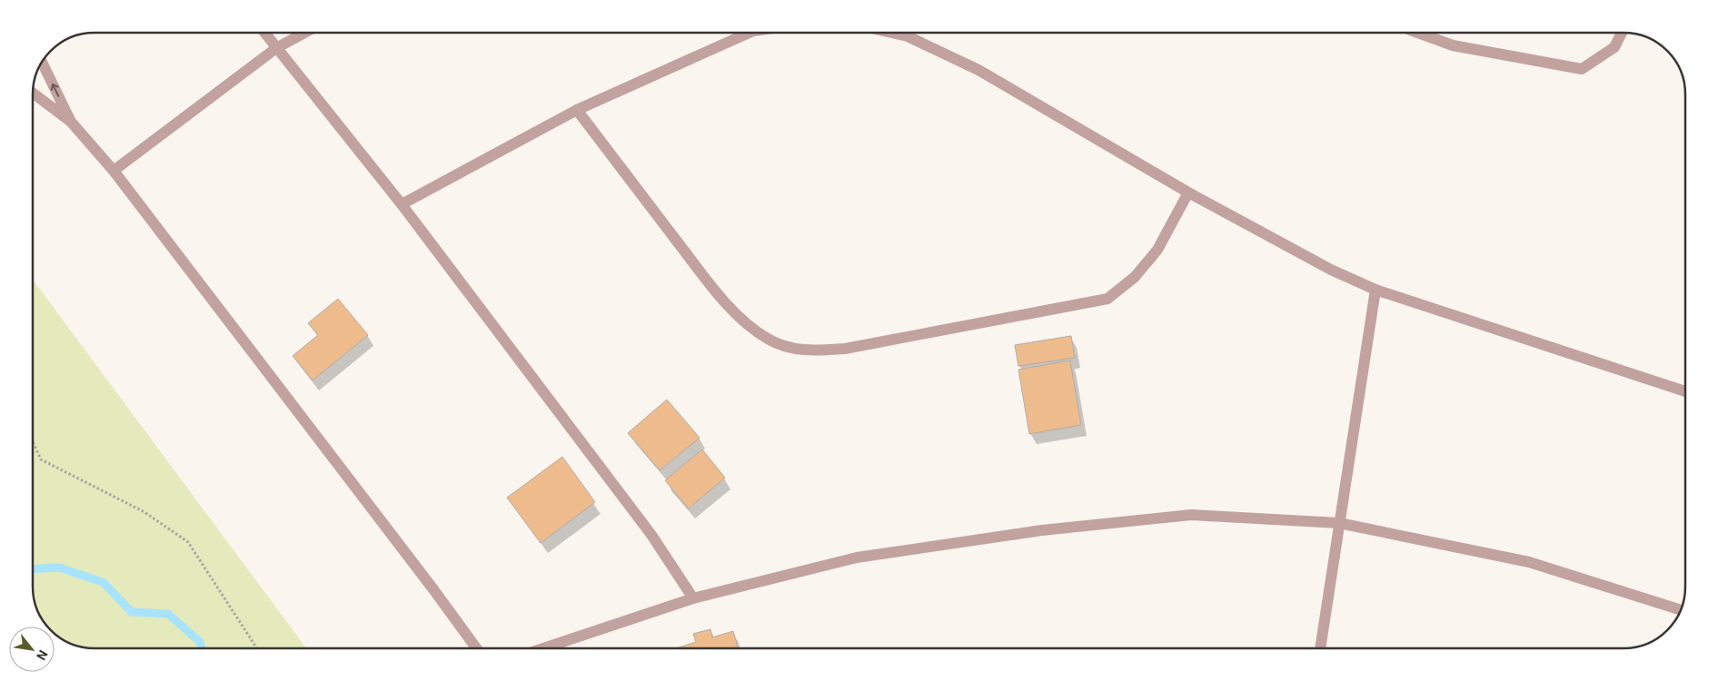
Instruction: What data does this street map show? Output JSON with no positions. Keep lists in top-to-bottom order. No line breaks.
{"north":"bottom right"}
